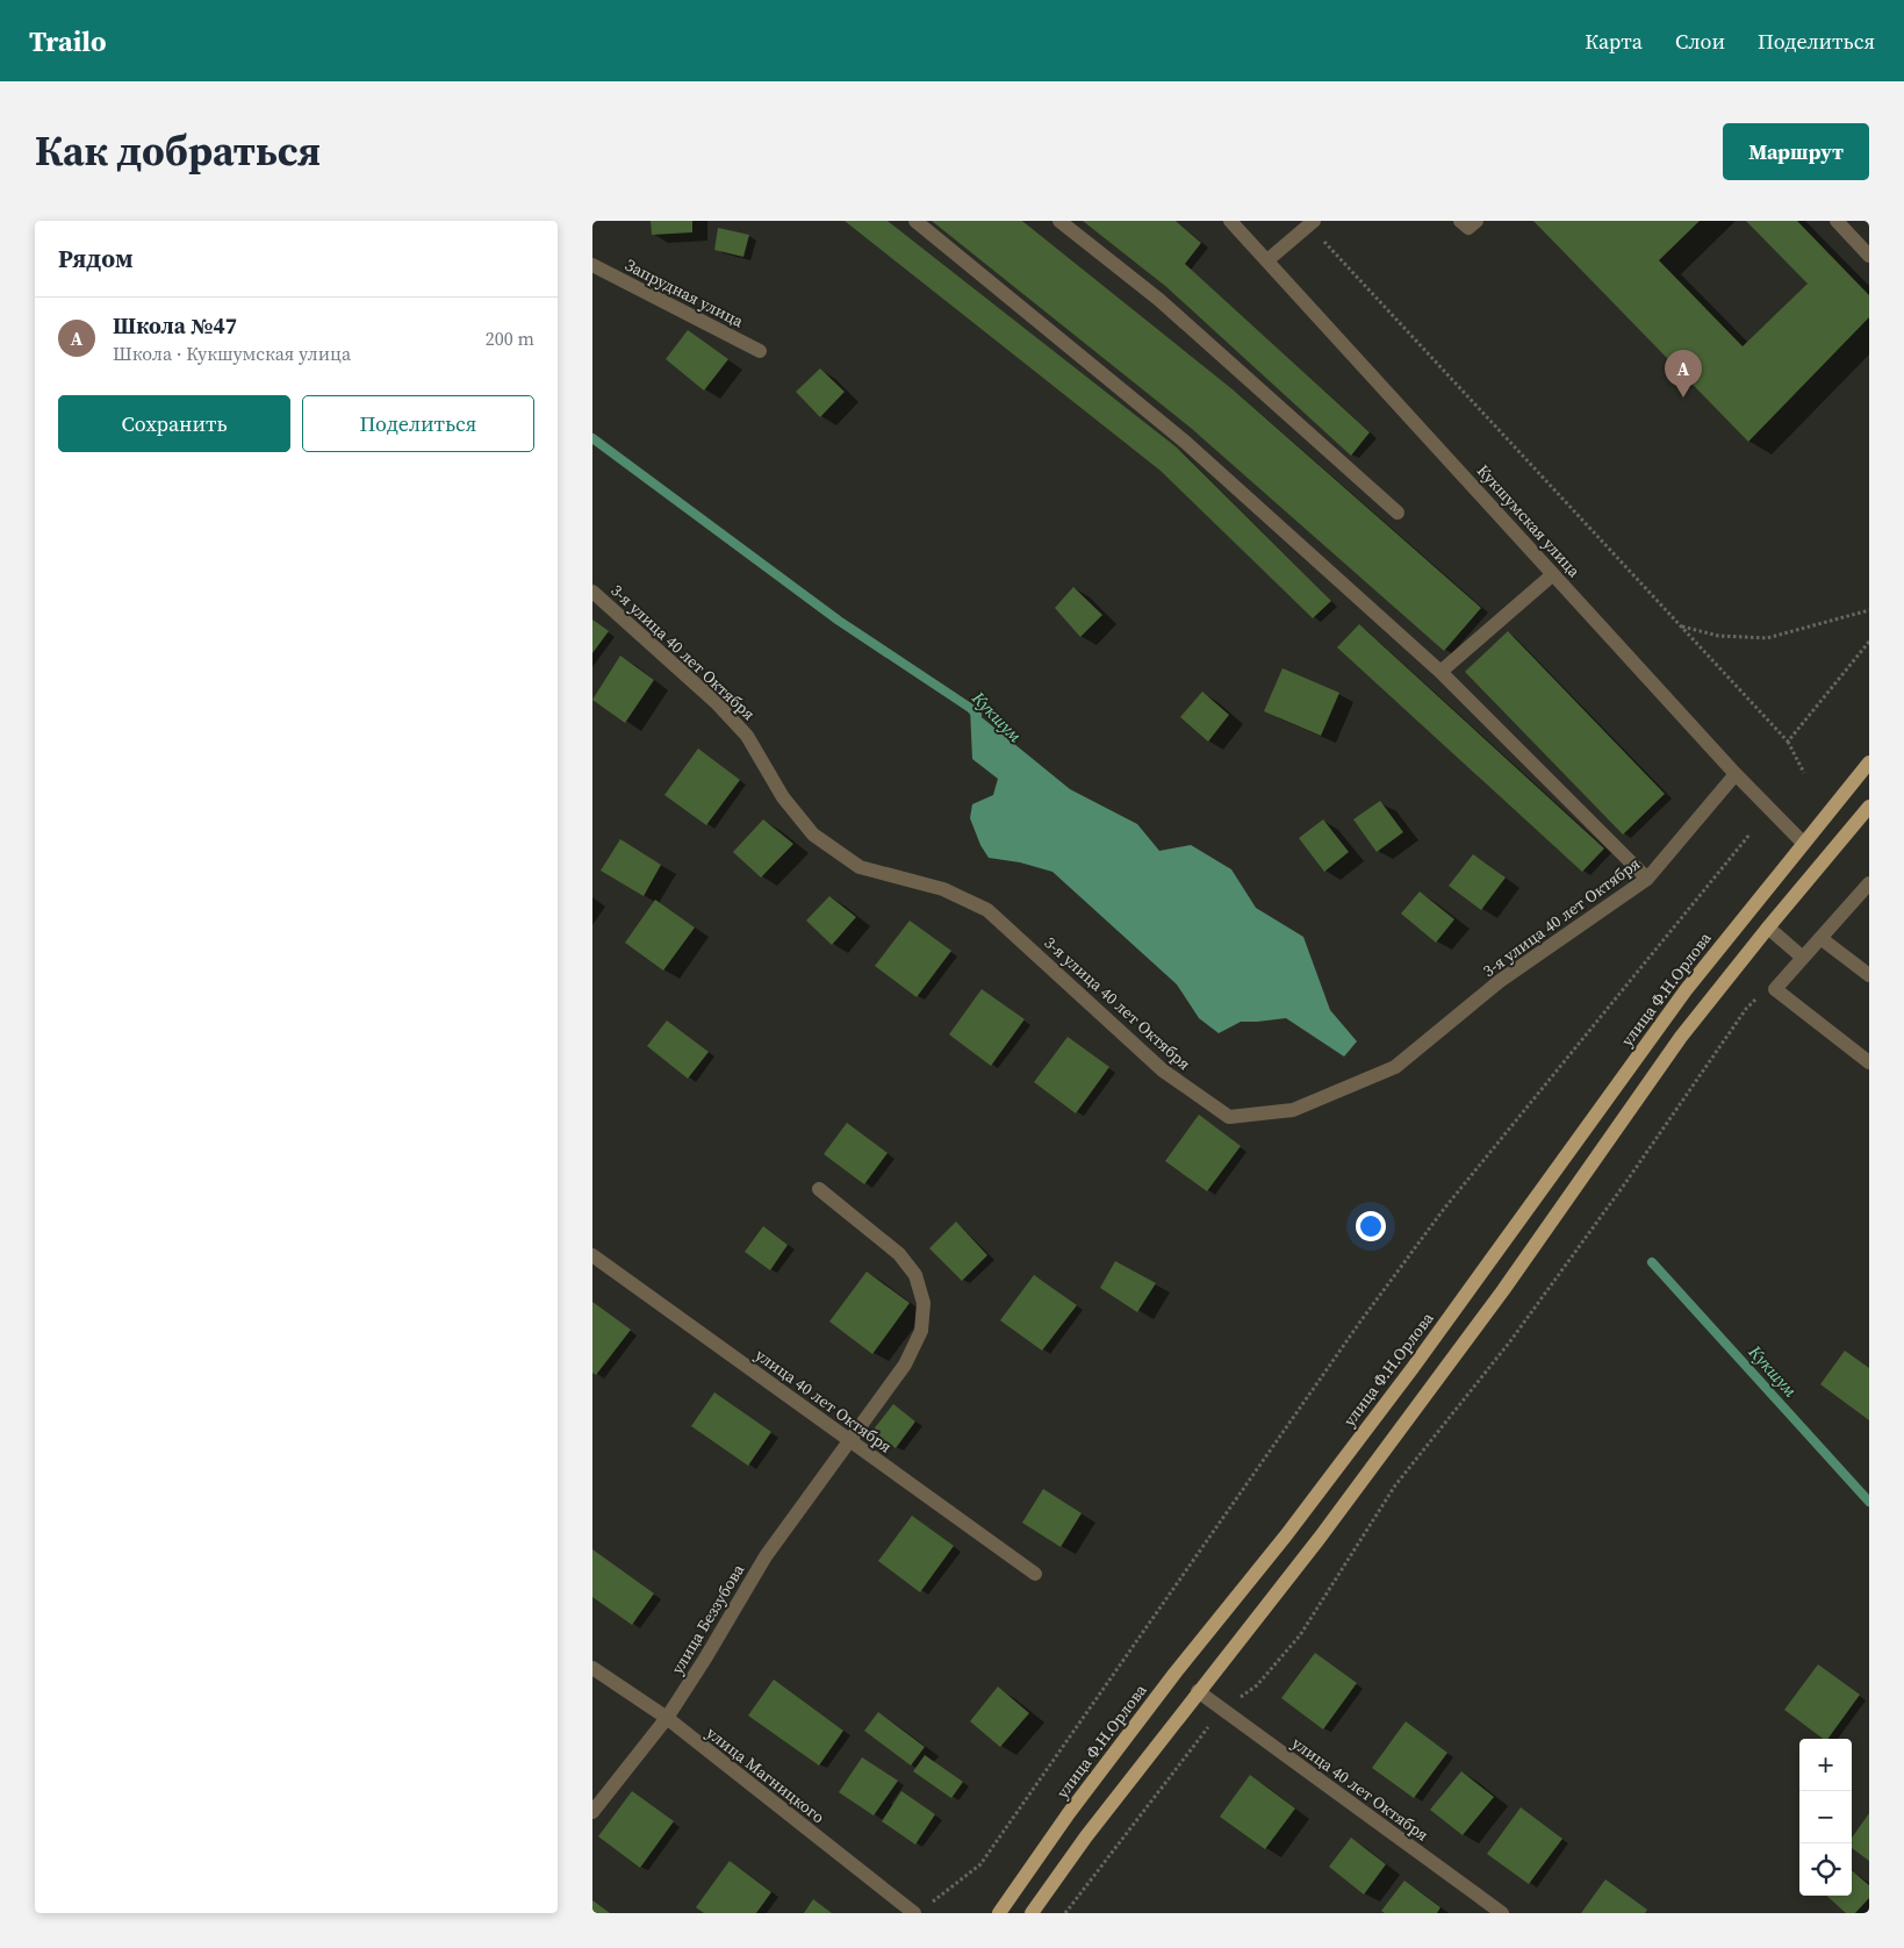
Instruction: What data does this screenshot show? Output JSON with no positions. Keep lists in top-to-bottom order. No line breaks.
{"streets":{"main road":["улица Ф.Н.Орлова"],"street":["Запрудная улица","Кукшумская улица","3-я улица 40 лет Октября","улица 40 лет Октября","улица Беззубова","улица Магницкого"]},"crossings":[["Кукшумская улица","3-я улица 40 лет Октября"],["Кукшумская улица","улица Ф.Н.Орлова"],["улица 40 лет Октября","улица Беззубова"],["улица Беззубова","улица Магницкого"]],"water":["Кукшум"],"page":{"header":"Trailo","nav":["Карта","Слои","Поделиться"],"title":"Как добраться","buttons":["Маршрут",["Сохранить","Поделиться"]],"heading":"Рядом","list":[{"mark":"A","name":"Школа №47","note":"Школа · Кукшумская улица","value":"200 m"}],"pins":"A","map_buttons":["+","−"]}}
